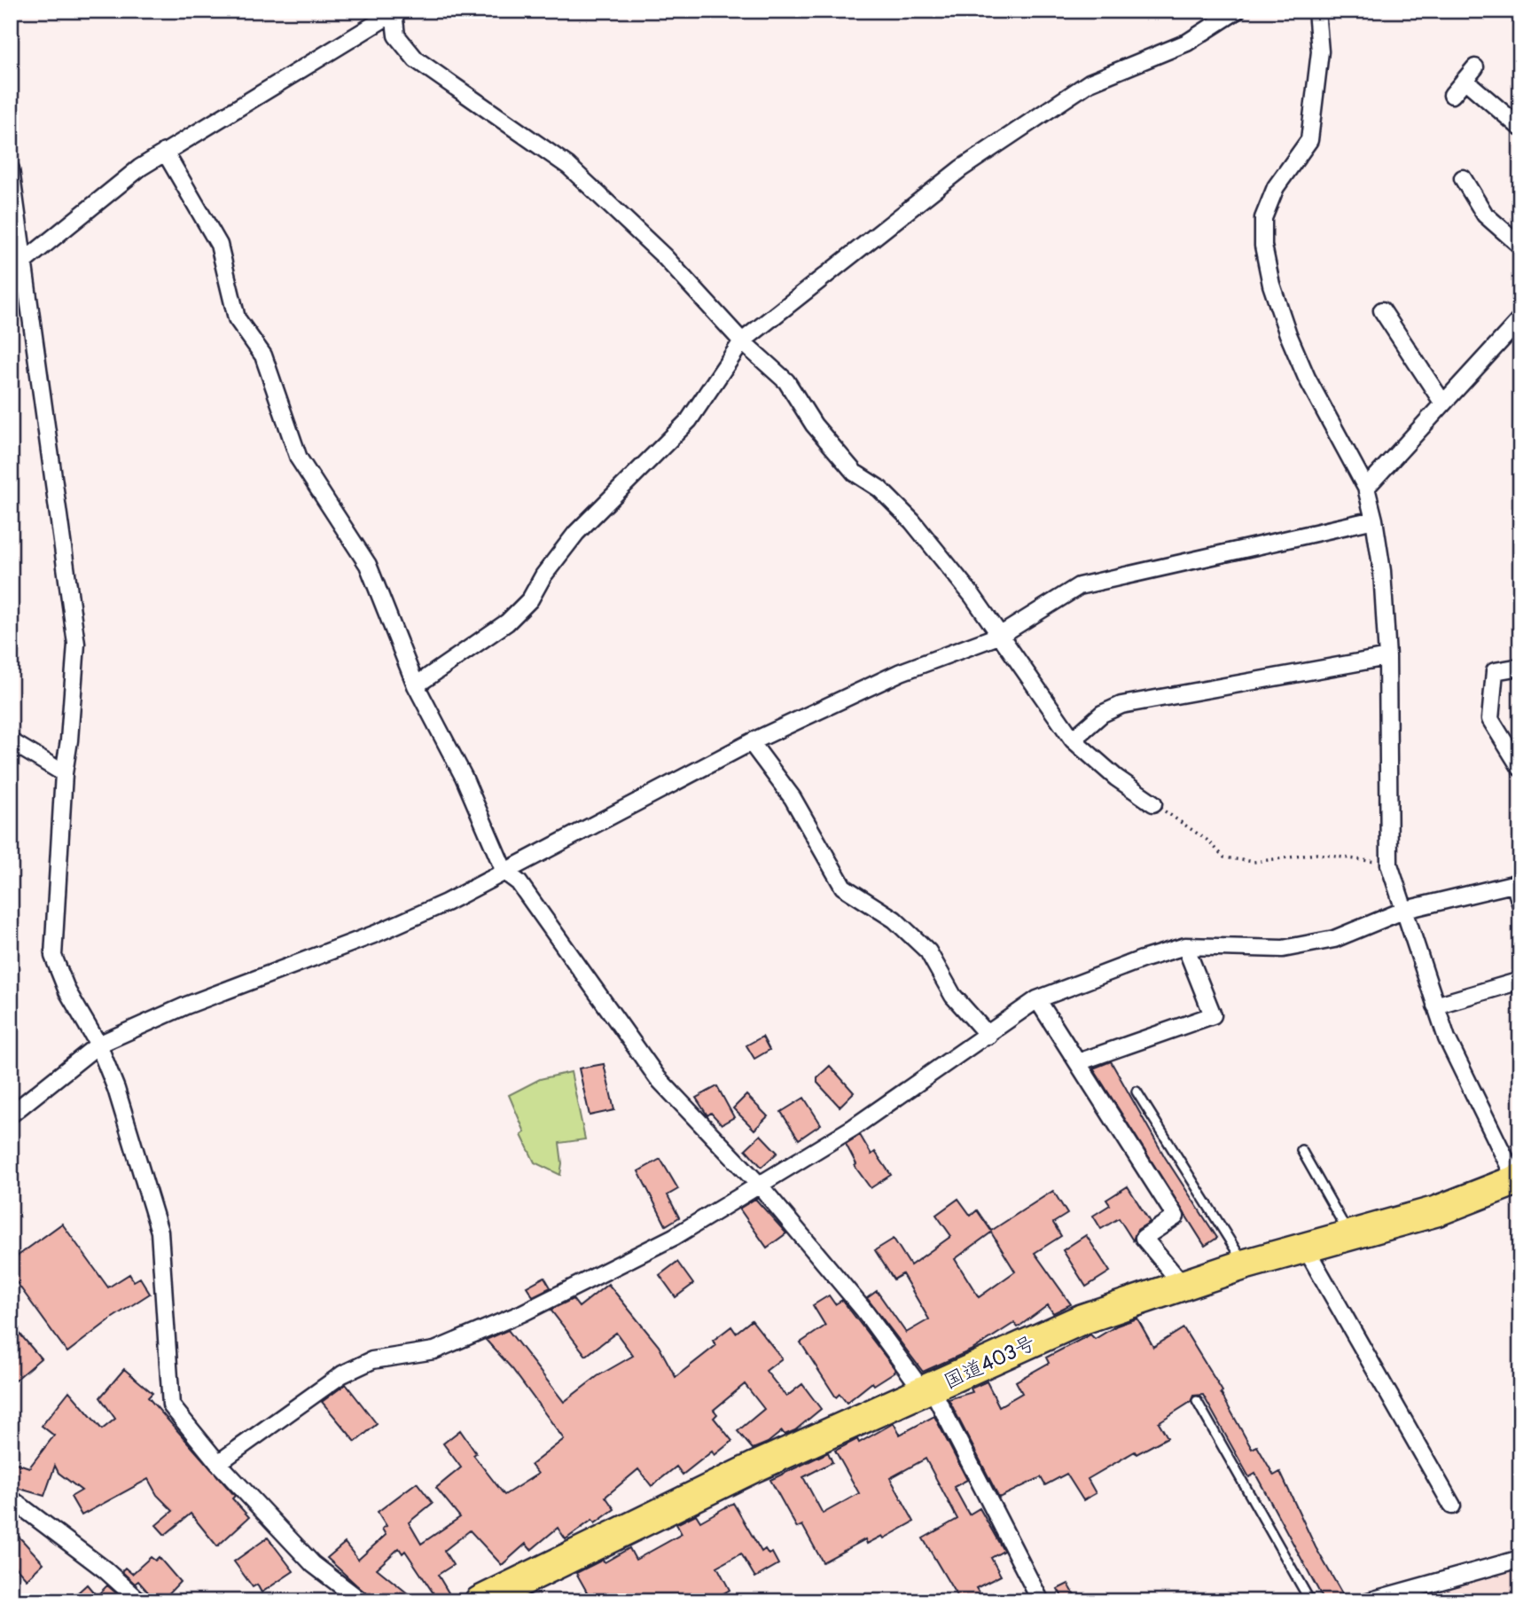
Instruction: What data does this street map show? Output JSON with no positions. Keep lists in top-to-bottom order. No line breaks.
{"streets":{"highway":["国道403号"]}}
